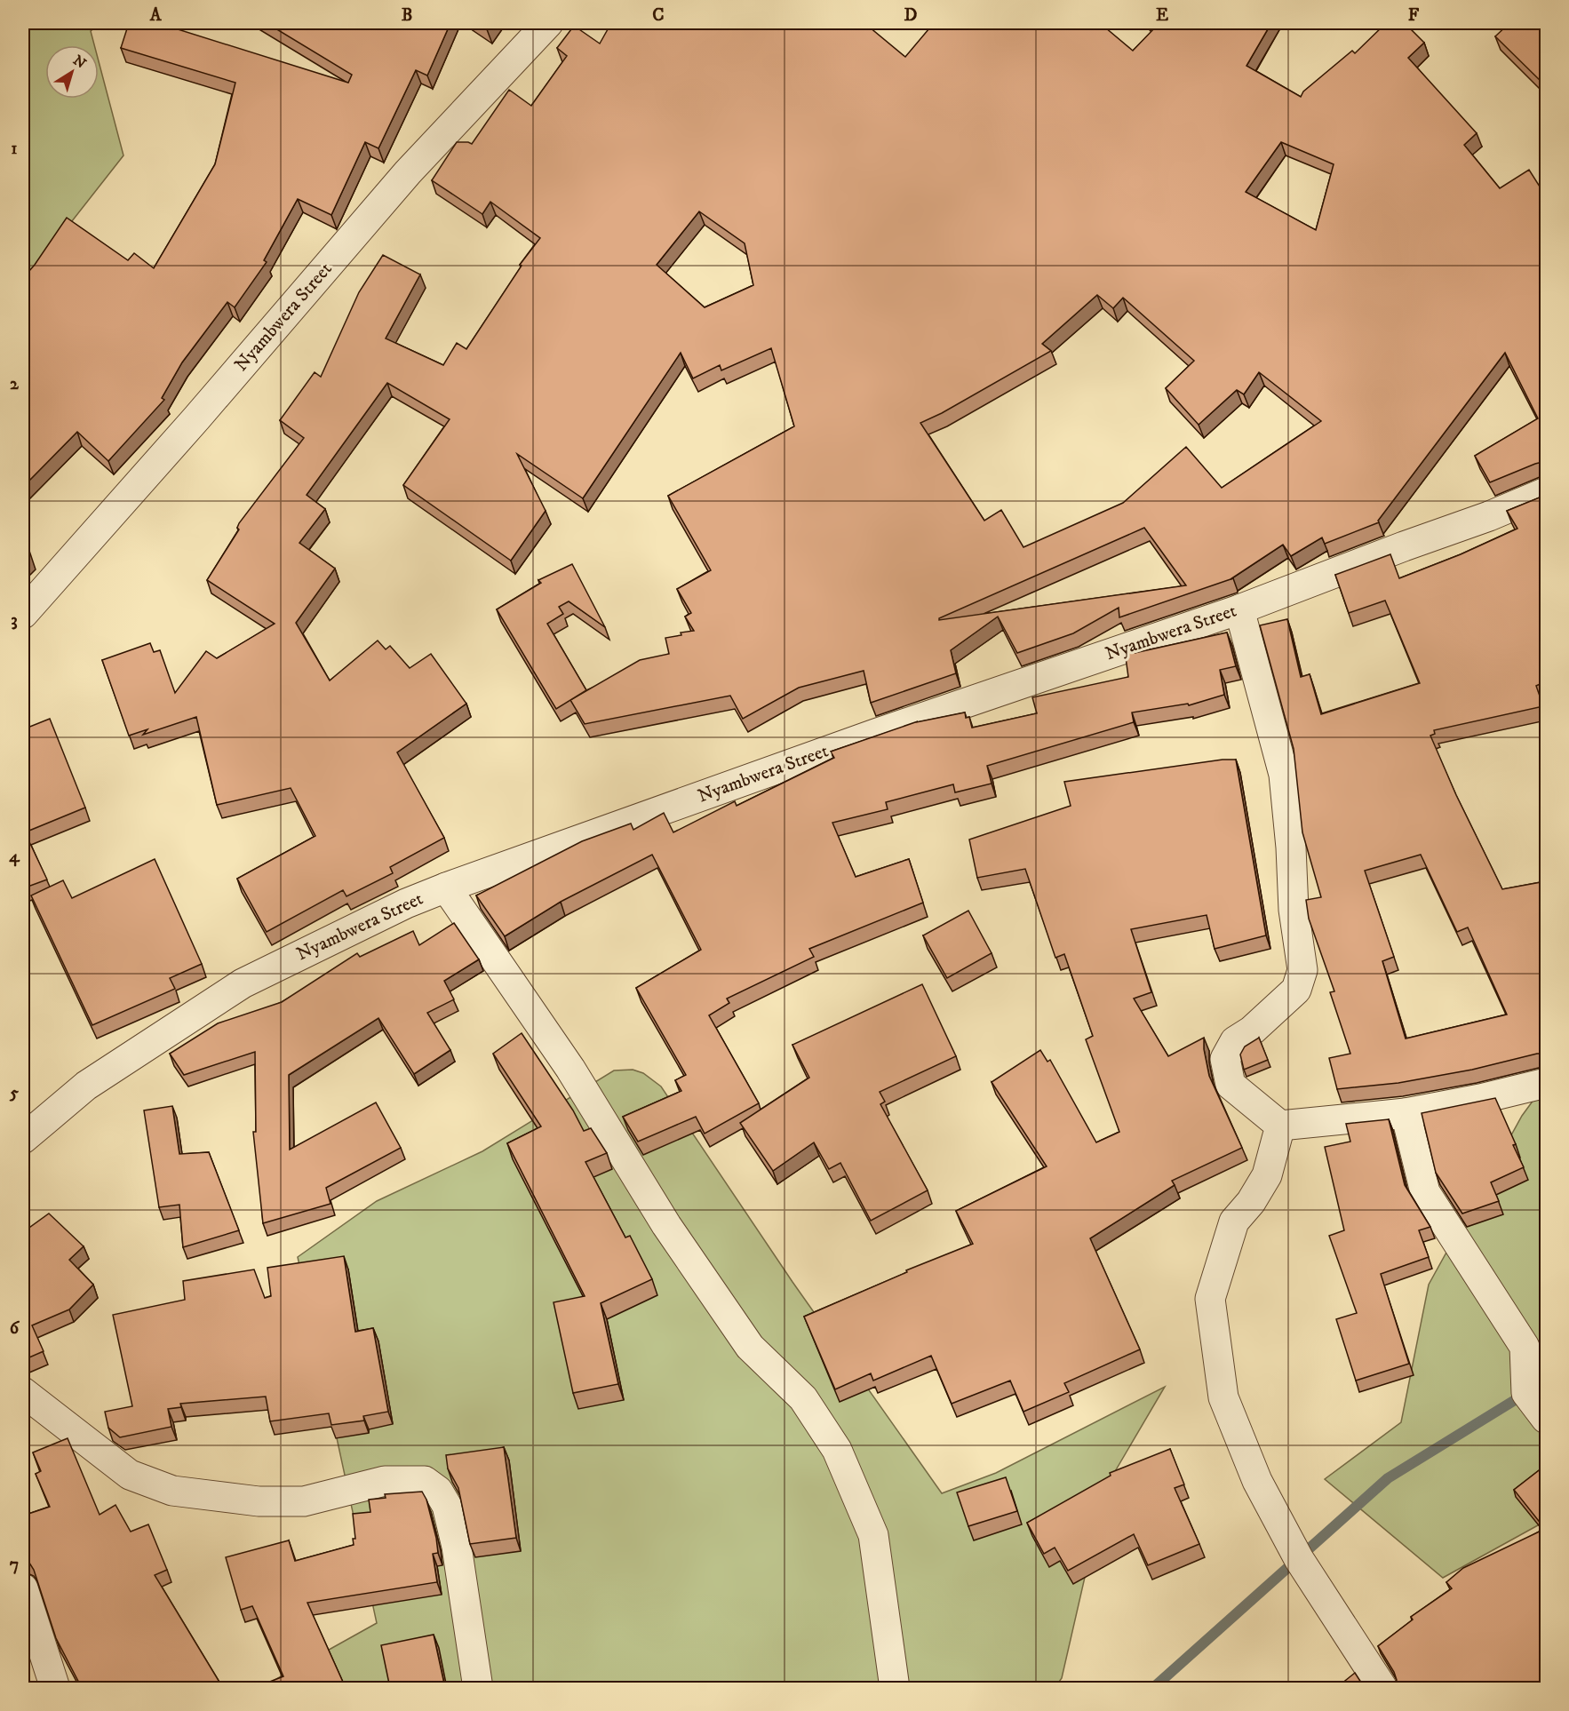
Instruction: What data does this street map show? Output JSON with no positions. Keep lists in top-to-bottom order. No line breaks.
{"streets":{"street":["Nyambwera Street"]},"north":"top right","grid":{"columns":["A","B","C","D","E","F"],"rows":["1","2","3","4","5","6","7"]}}
